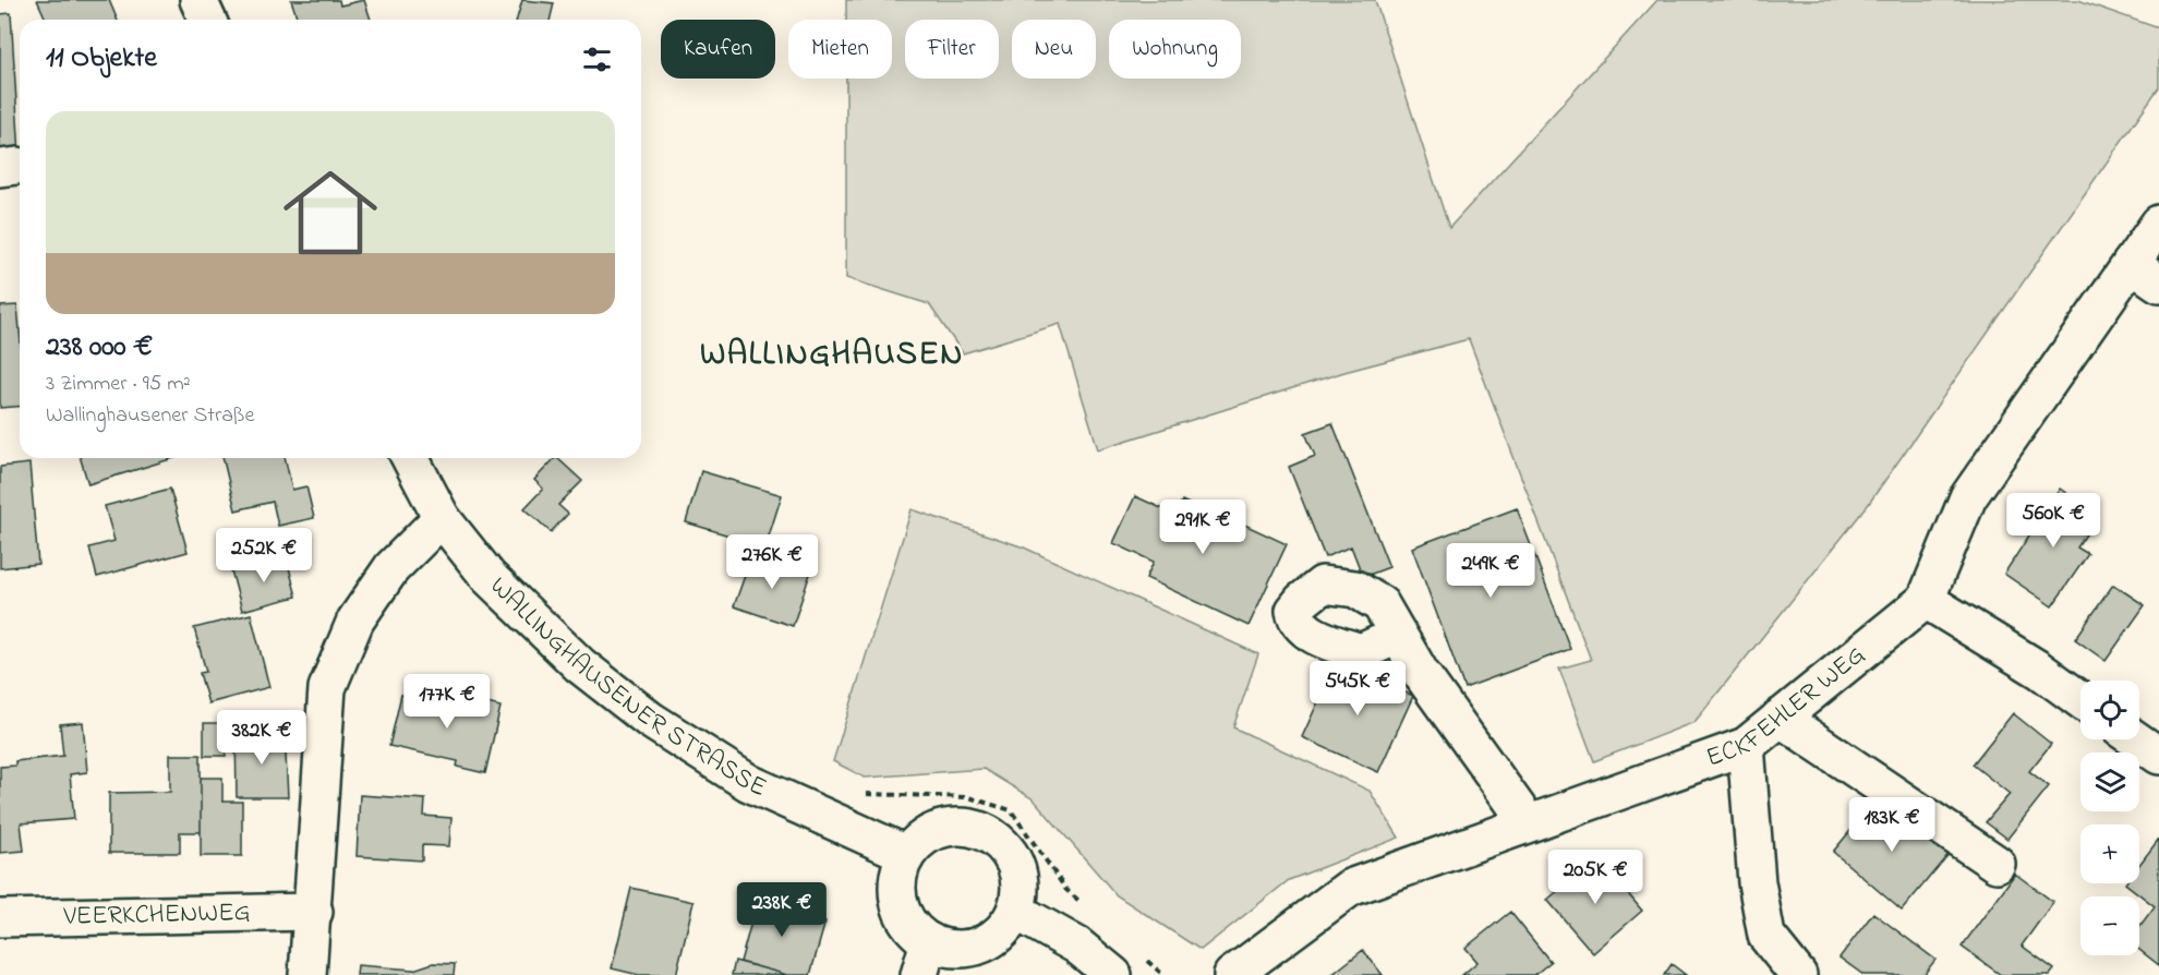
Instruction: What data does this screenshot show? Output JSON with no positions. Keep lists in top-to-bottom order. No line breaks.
{"streets":{"street":["WALLINGHAUSENER STRASSE","ECKFEHLER WEG","VEERKCHENWEG"]},"districts":["WALLINGHAUSEN"],"page":{"chip":["Kaufen","Mieten","Filter","Neu","Wohnung"],"heading":"11 Objekte","list":[{"name":"238 000 €","note":"3 Zimmer · 95 m² · Wallinghausener Straße"}],"price":["560K €","291K €","252K €","276K €","249K €","545K €","177K €","382K €","183K €","205K €","238K €"],"map_buttons":["+","−"]}}
